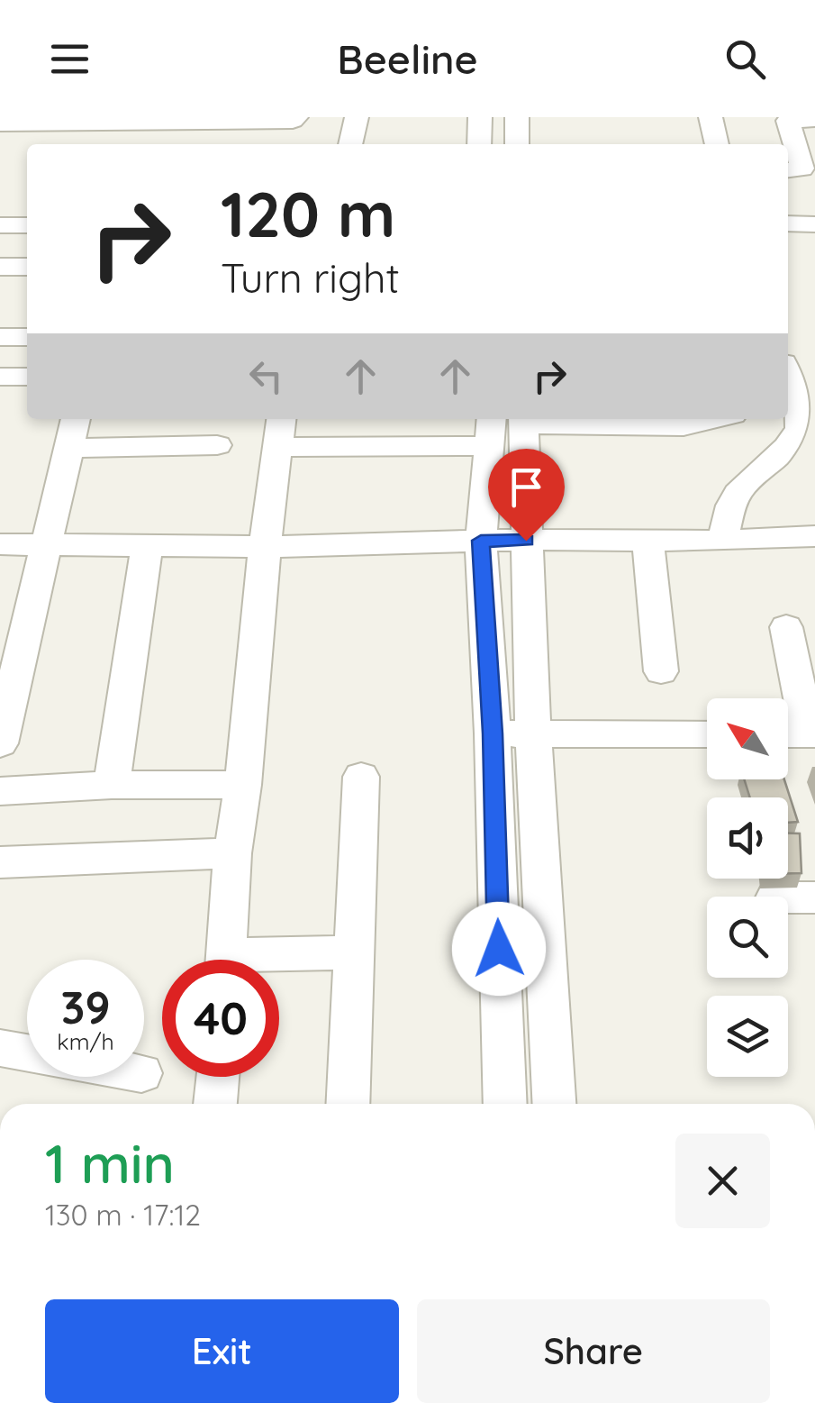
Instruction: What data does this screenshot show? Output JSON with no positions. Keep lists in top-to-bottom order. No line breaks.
{"north":"top left","page":{"header":"Beeline","turn":["120 m","Turn right"],"speed":"39 km/h","limit":"40","heading":["1 min","130 m · 17:12"],"buttons":["Exit","Share"]}}
